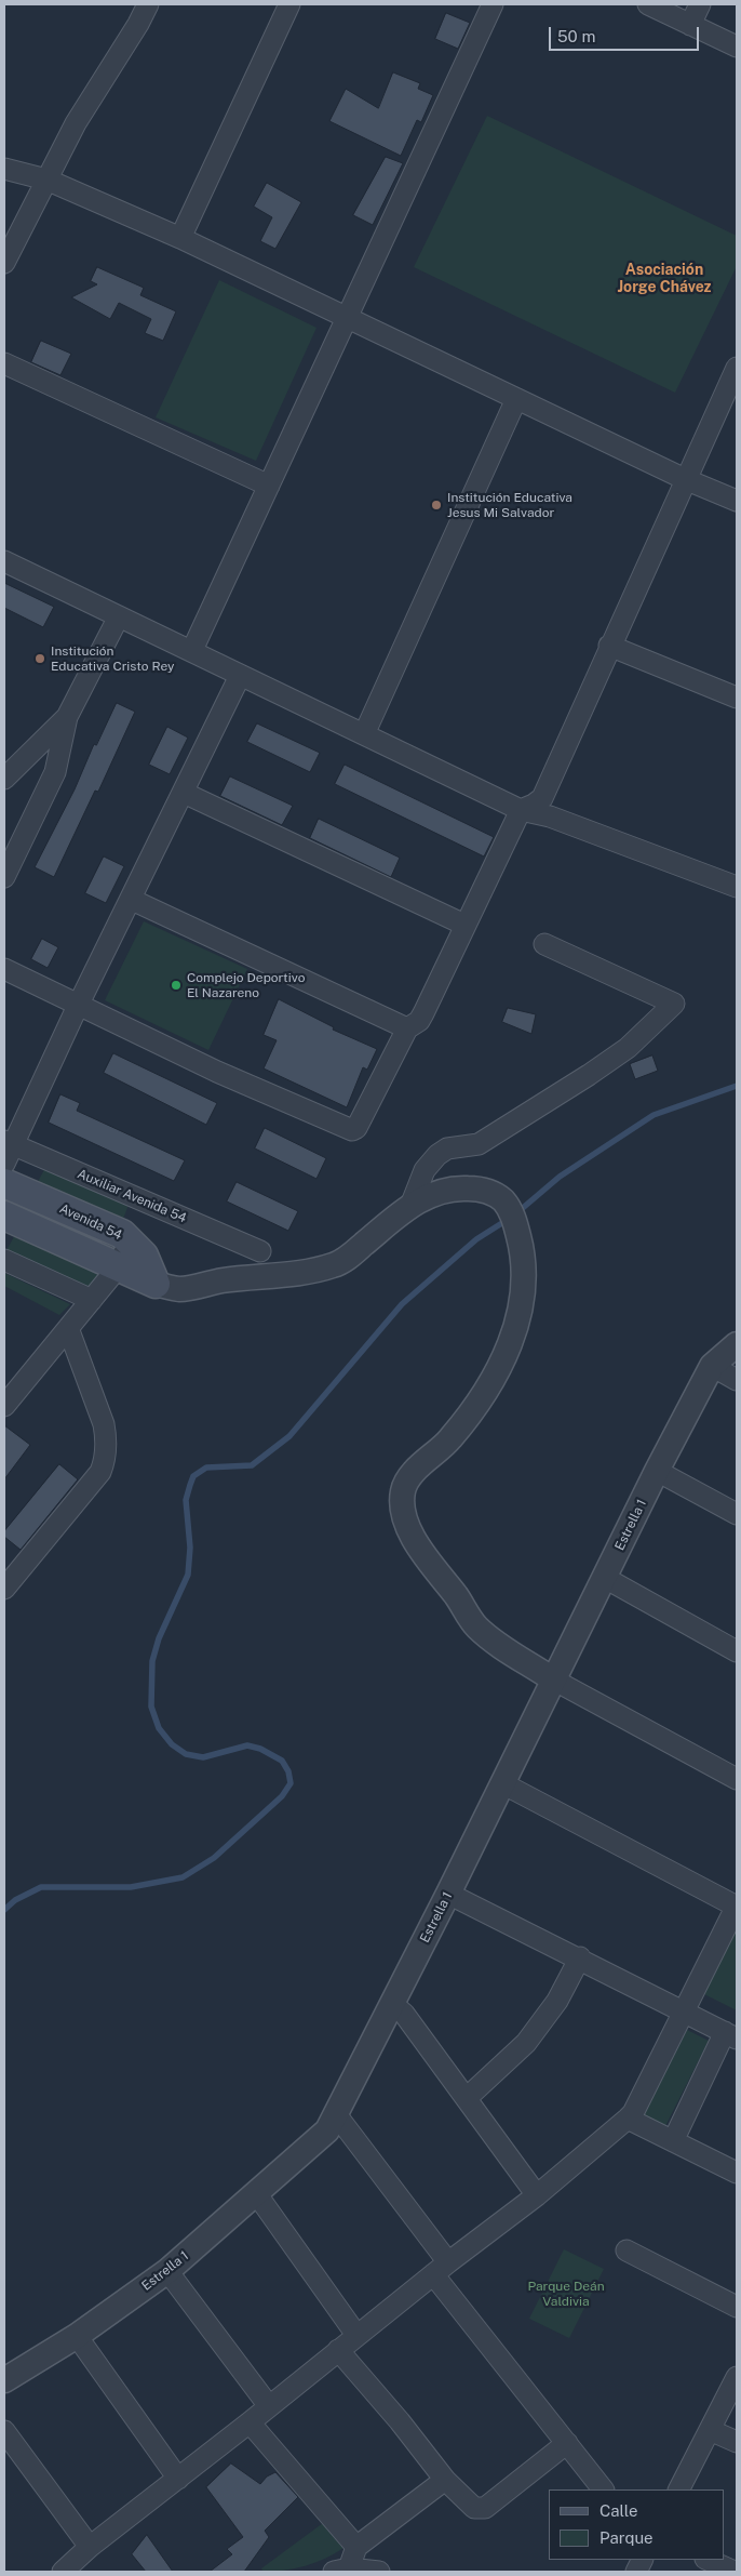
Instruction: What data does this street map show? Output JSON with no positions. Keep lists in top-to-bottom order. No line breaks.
{"streets":{"main road":["Avenida 54"],"street":["Auxiliar Avenida 54","Estrella 1"]},"districts":["Asociación Jorge Chávez"],"parks":["Parque Deán Valdivia"],"places":["Institución Educativa Jesus Mi Salvador","Institución Educativa Cristo Rey","Complejo Deportivo El Nazareno"],"legend":["Calle","Parque"],"scale_bar":"50 m"}
